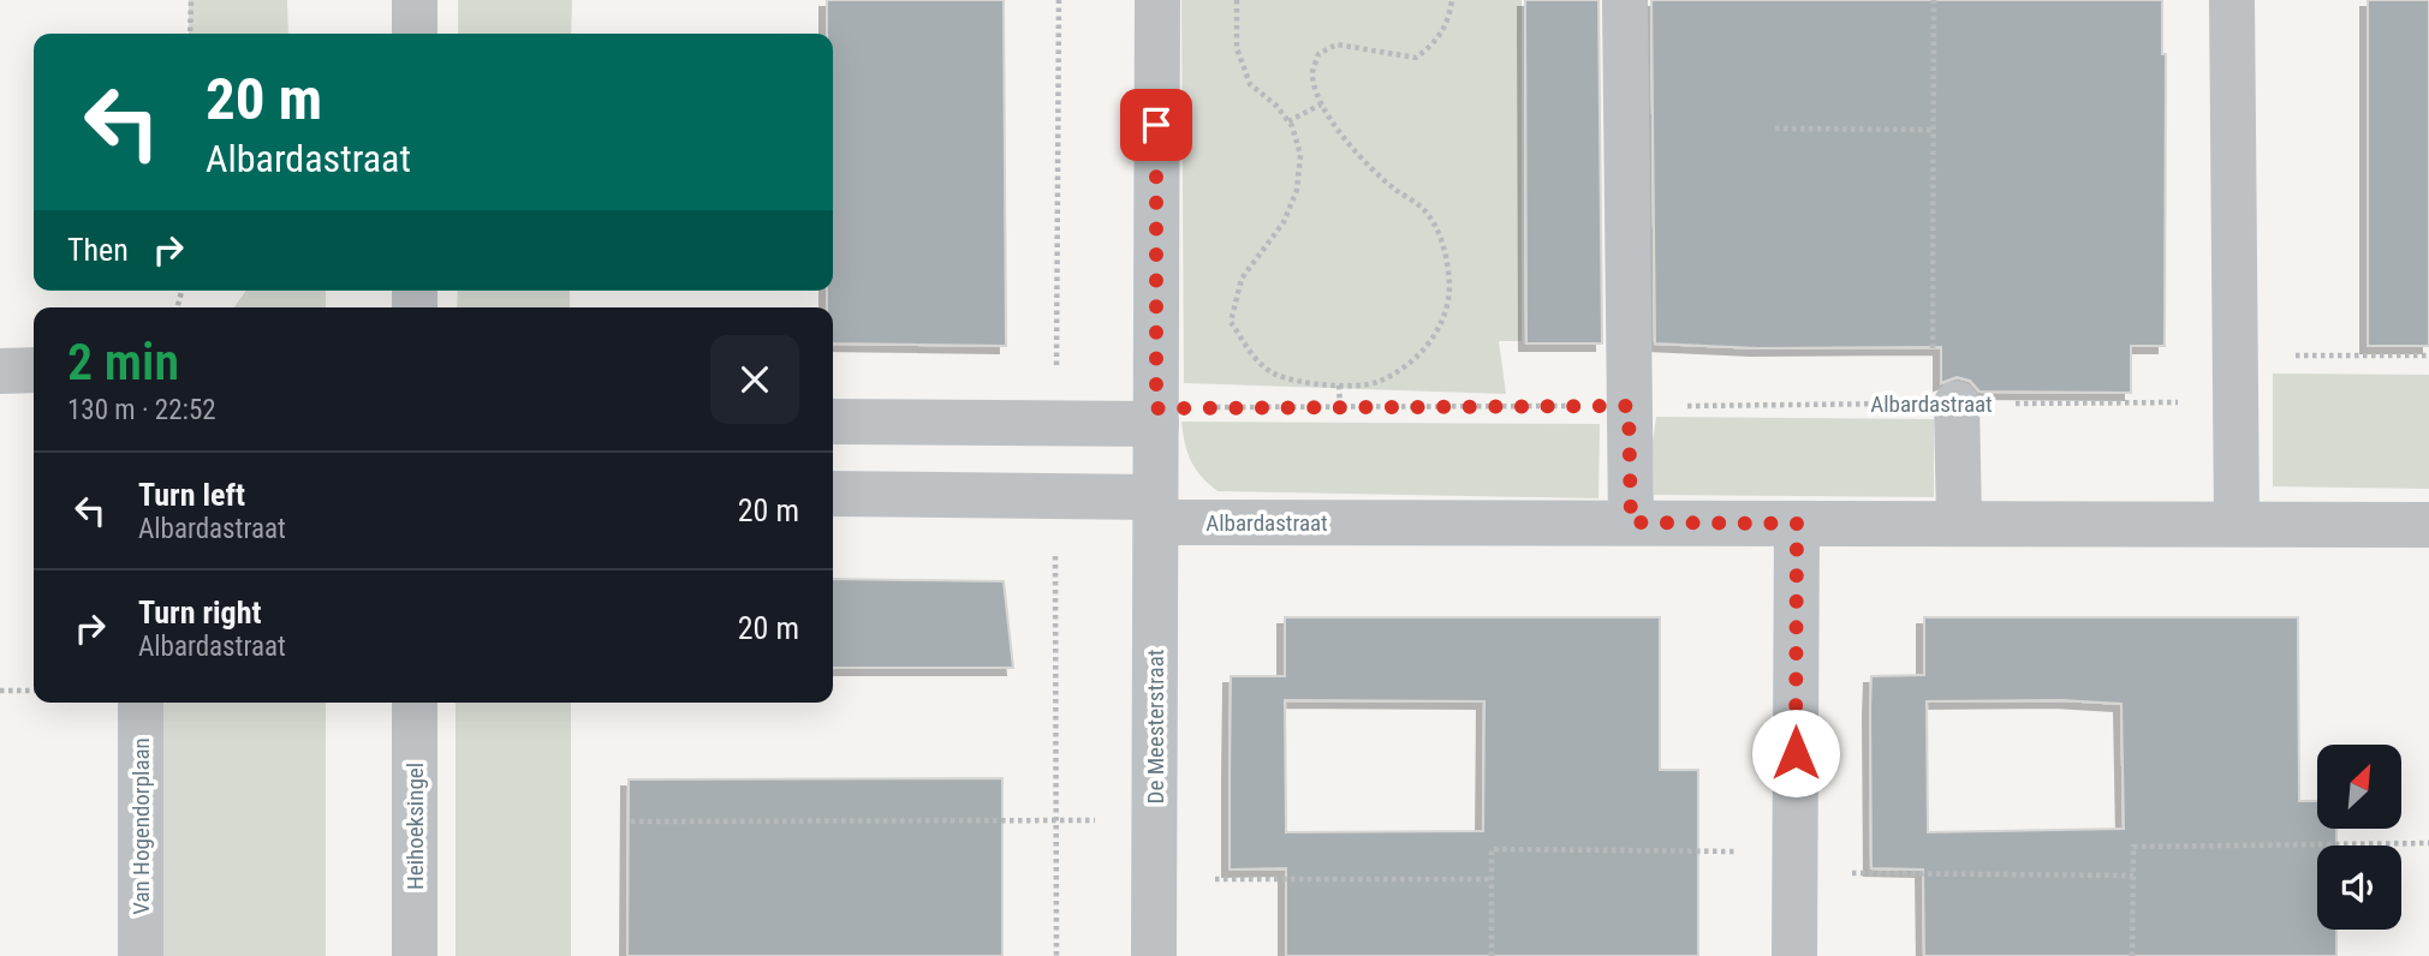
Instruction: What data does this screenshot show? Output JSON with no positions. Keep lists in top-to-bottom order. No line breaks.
{"streets":{"street":["Albardastraat","De Meesterstraat","Van Hogendorplaan","Heihoeksingel"]},"crossings":[["Albardastraat","De Meesterstraat"]],"north":"top right","page":{"turn":["20 m","Albardastraat"],"then":"Then","heading":["2 min","130 m · 22:52"],"list":[{"name":"Turn left","note":"Albardastraat","value":"20 m"},{"name":"Turn right","note":"Albardastraat","value":"20 m"}]}}
